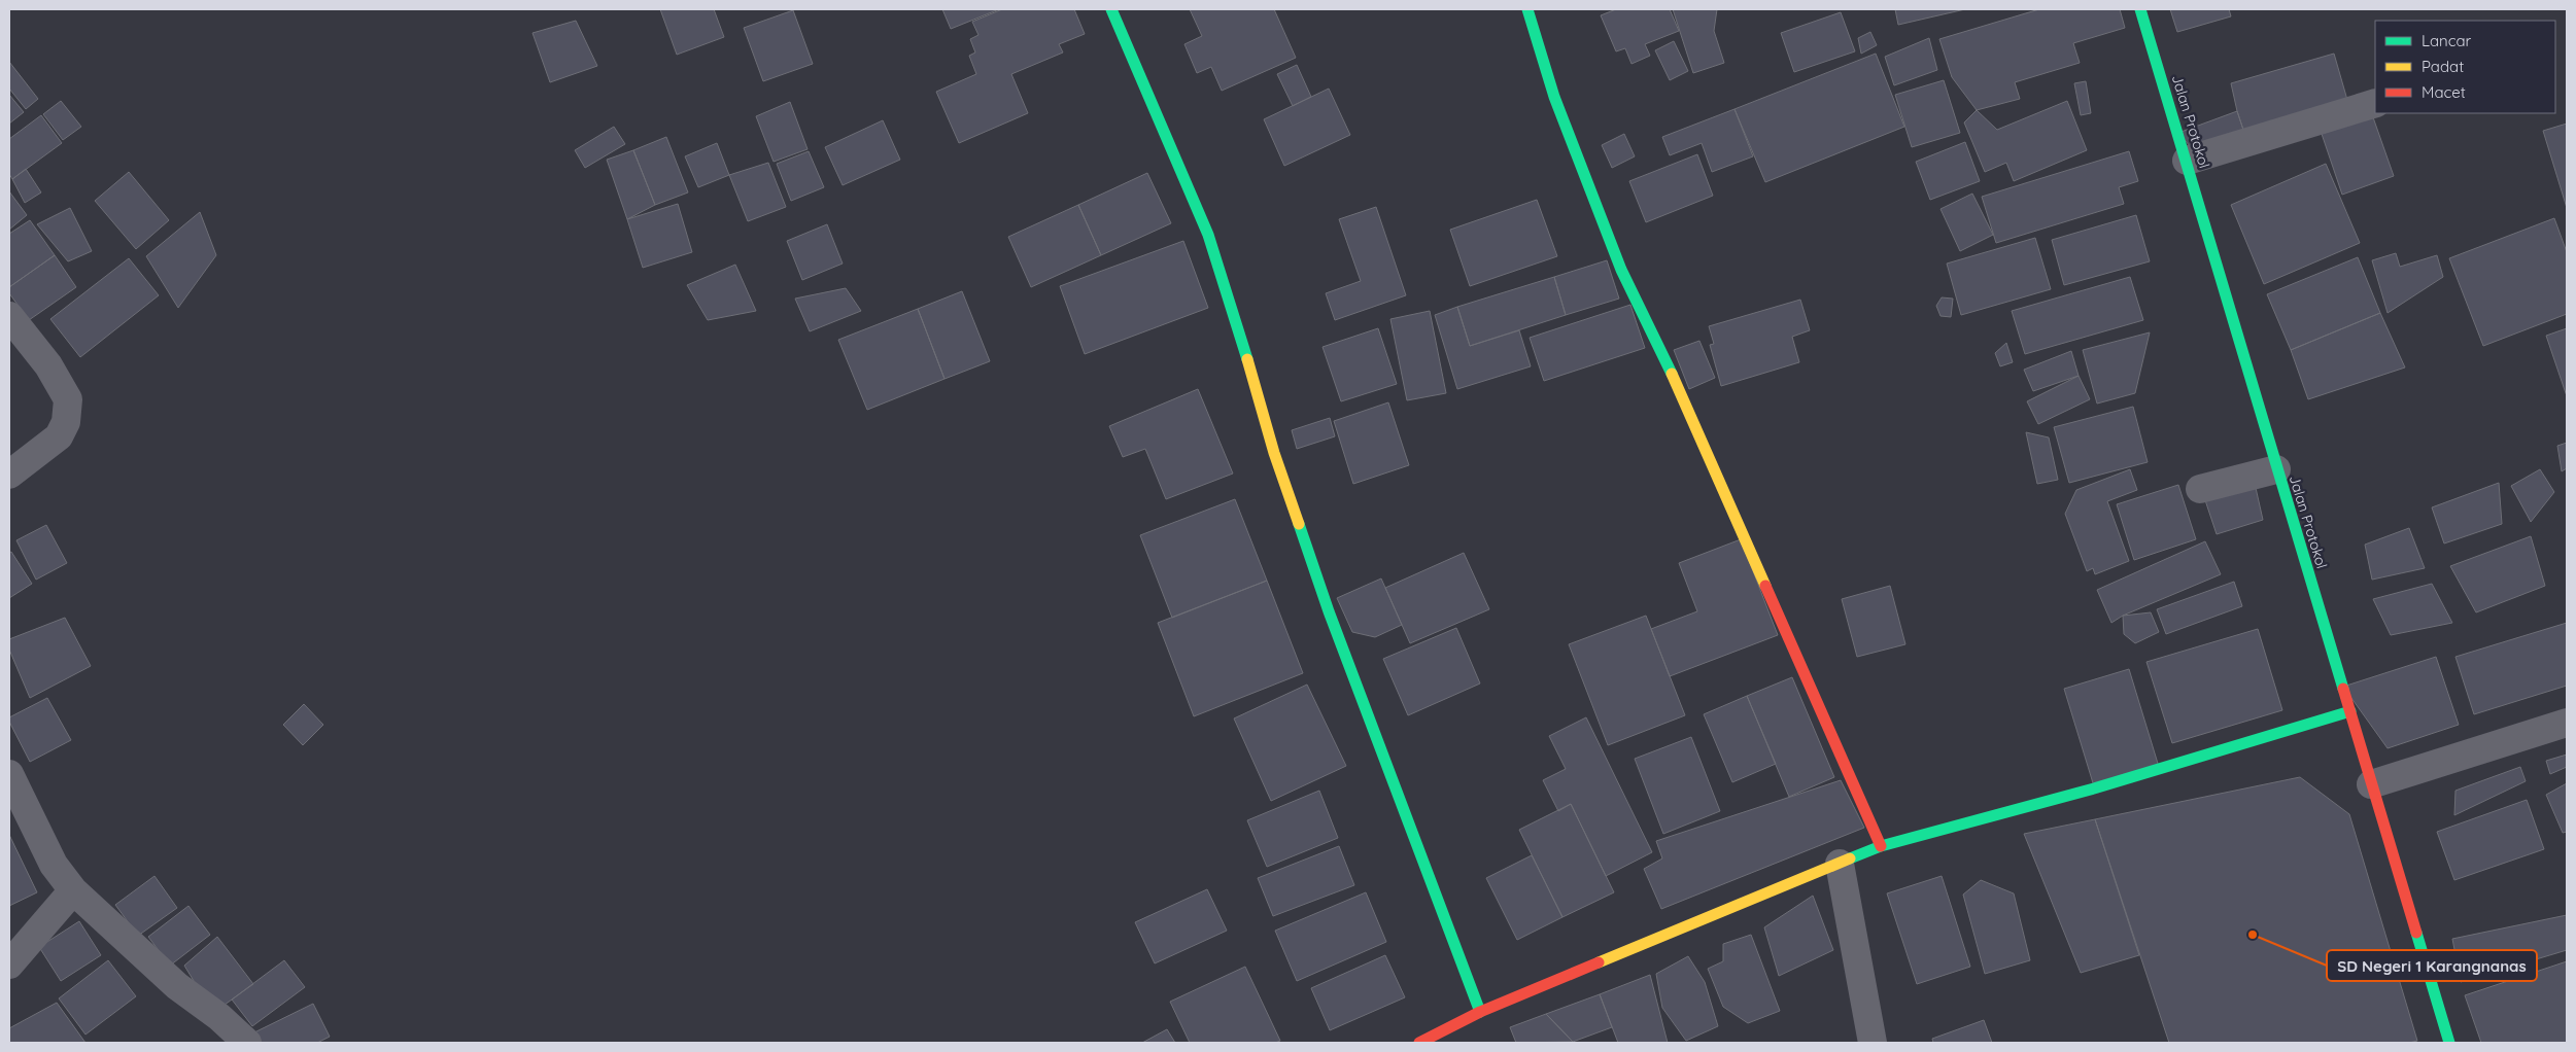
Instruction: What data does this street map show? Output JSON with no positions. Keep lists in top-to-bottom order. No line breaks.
{"streets":{"street":["Jalan Protokol"]},"places":["SD Negeri 1 Karangnanas"],"legend":["Lancar","Padat","Macet"]}
